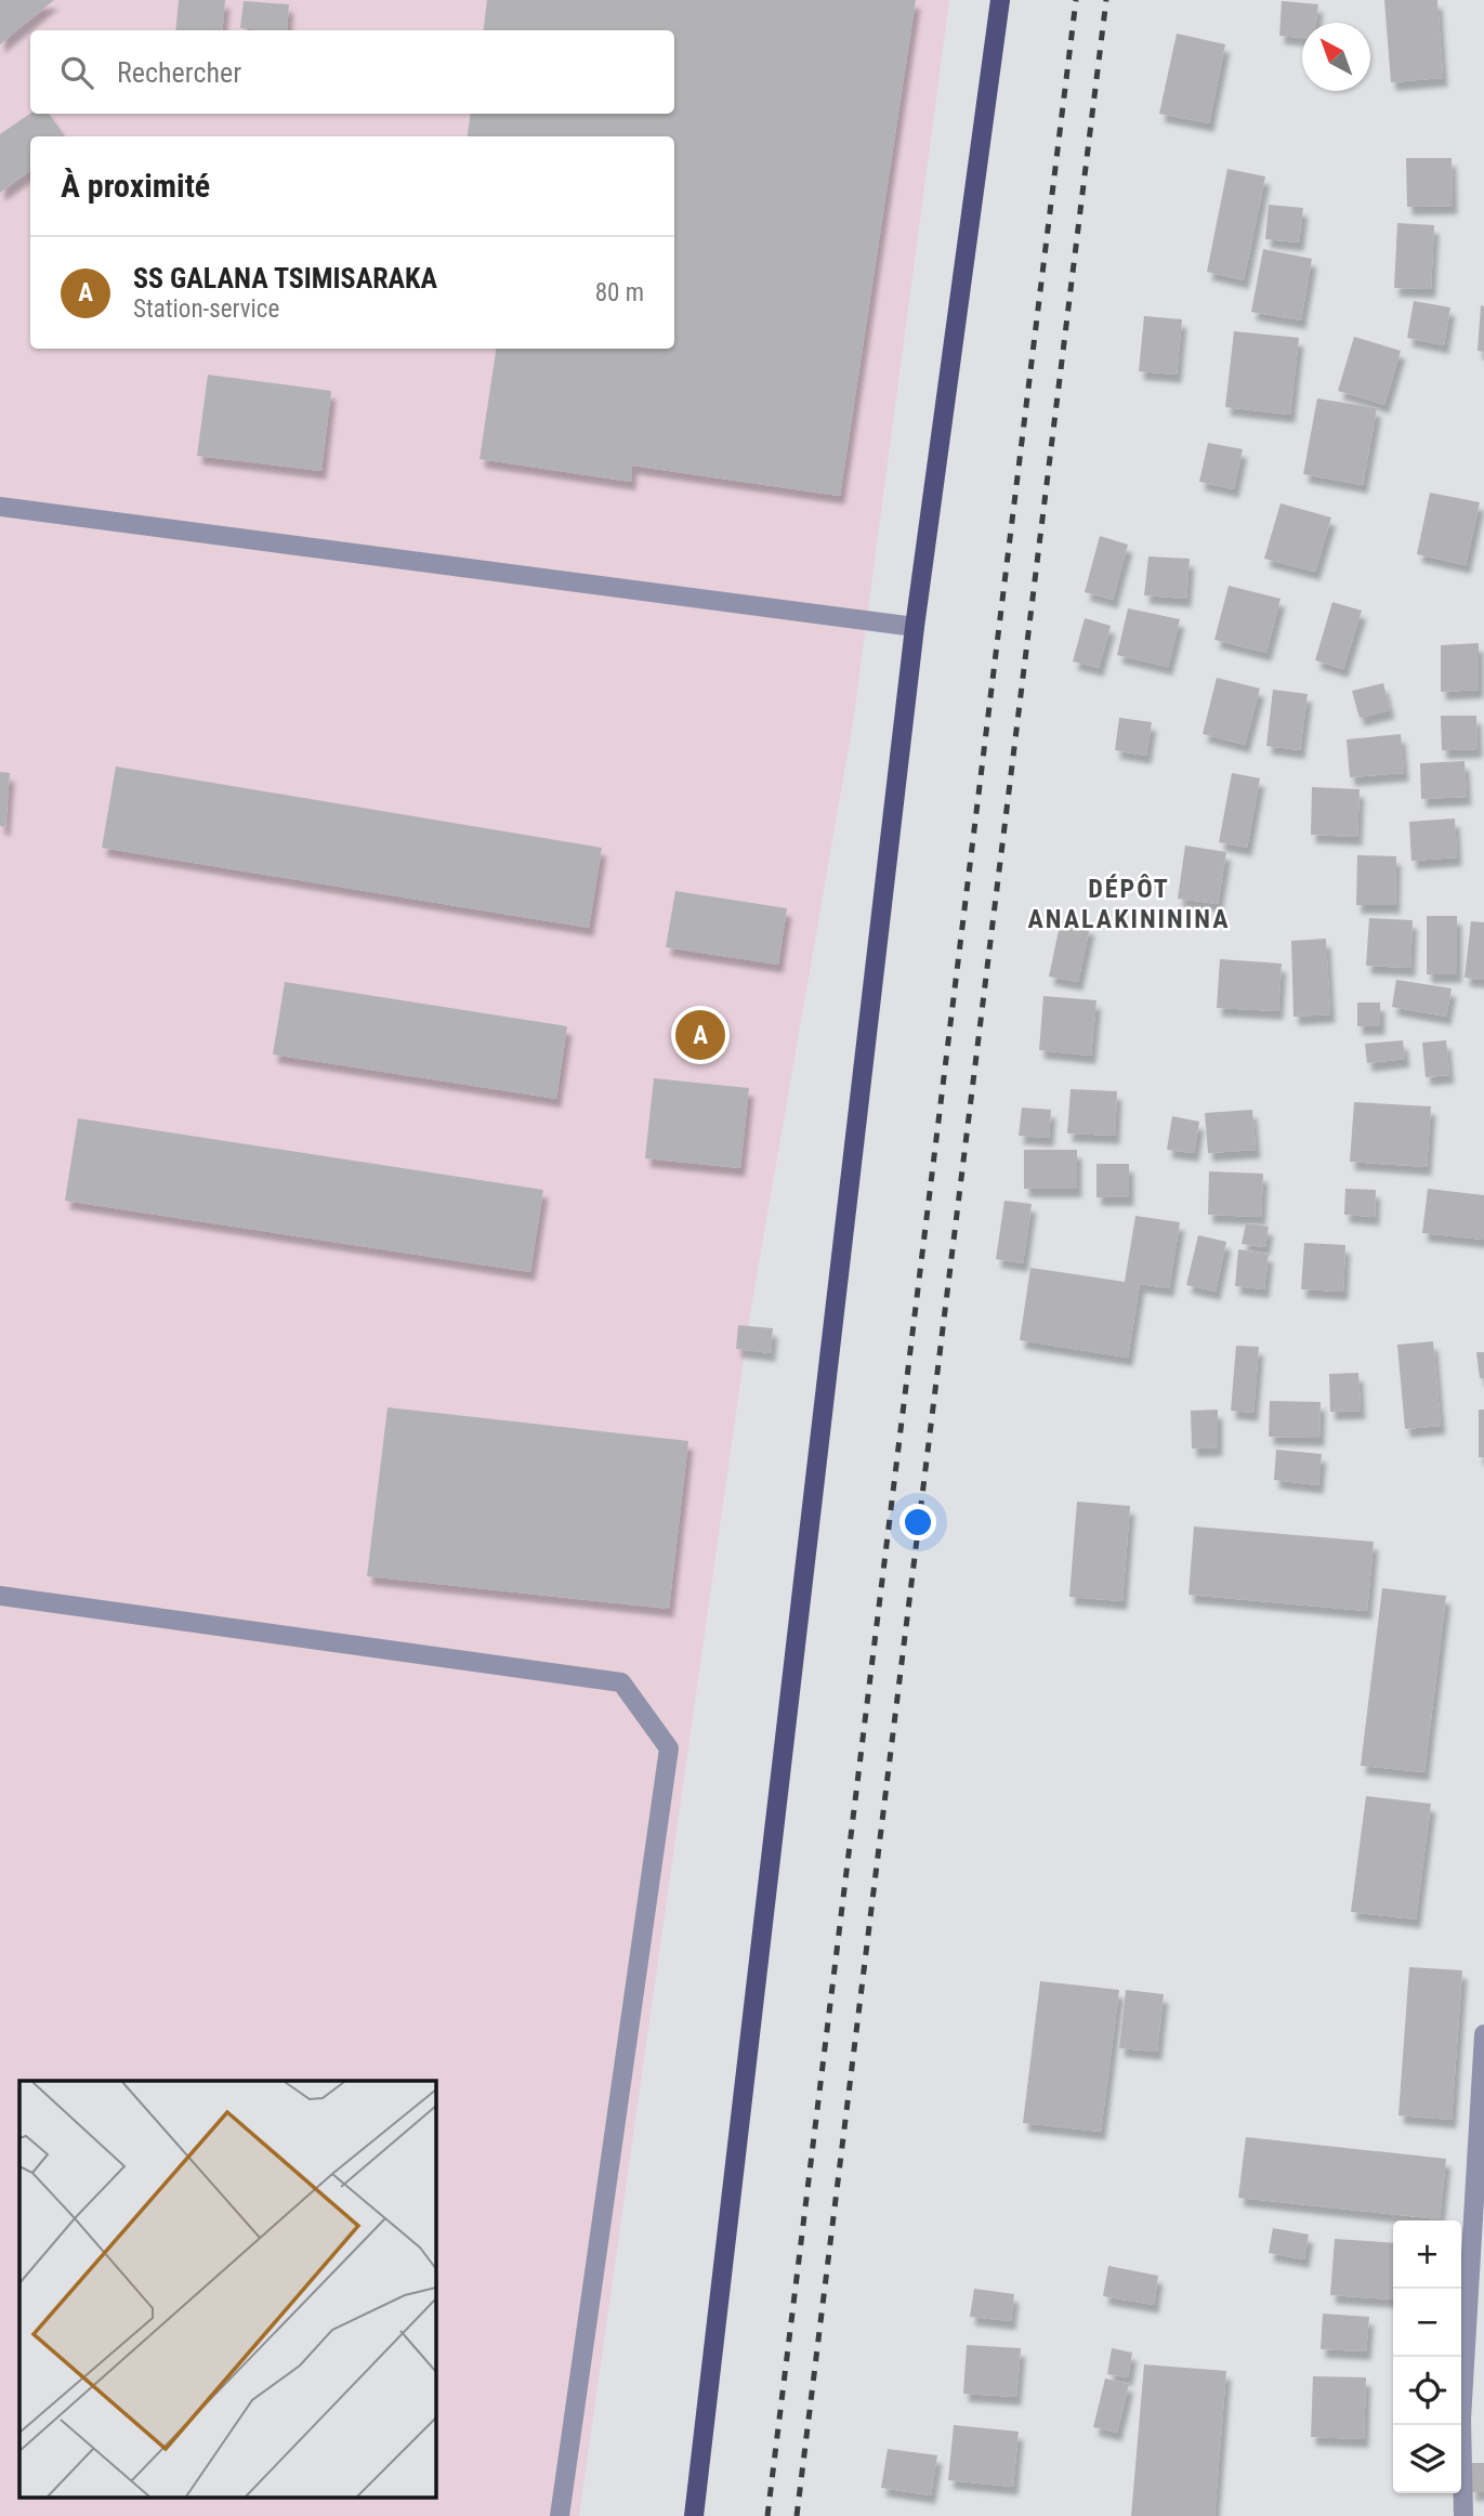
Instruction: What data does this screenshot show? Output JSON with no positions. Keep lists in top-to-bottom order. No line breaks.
{"districts":["DÉPÔT ANALAKINININA"],"north":"top left","page":{"search":"Rechercher","heading":"À proximité","list":[{"mark":"A","name":"SS GALANA TSIMISARAKA","note":"Station-service","value":"80 m"}],"pins":"A","map_buttons":["+","−"]}}
